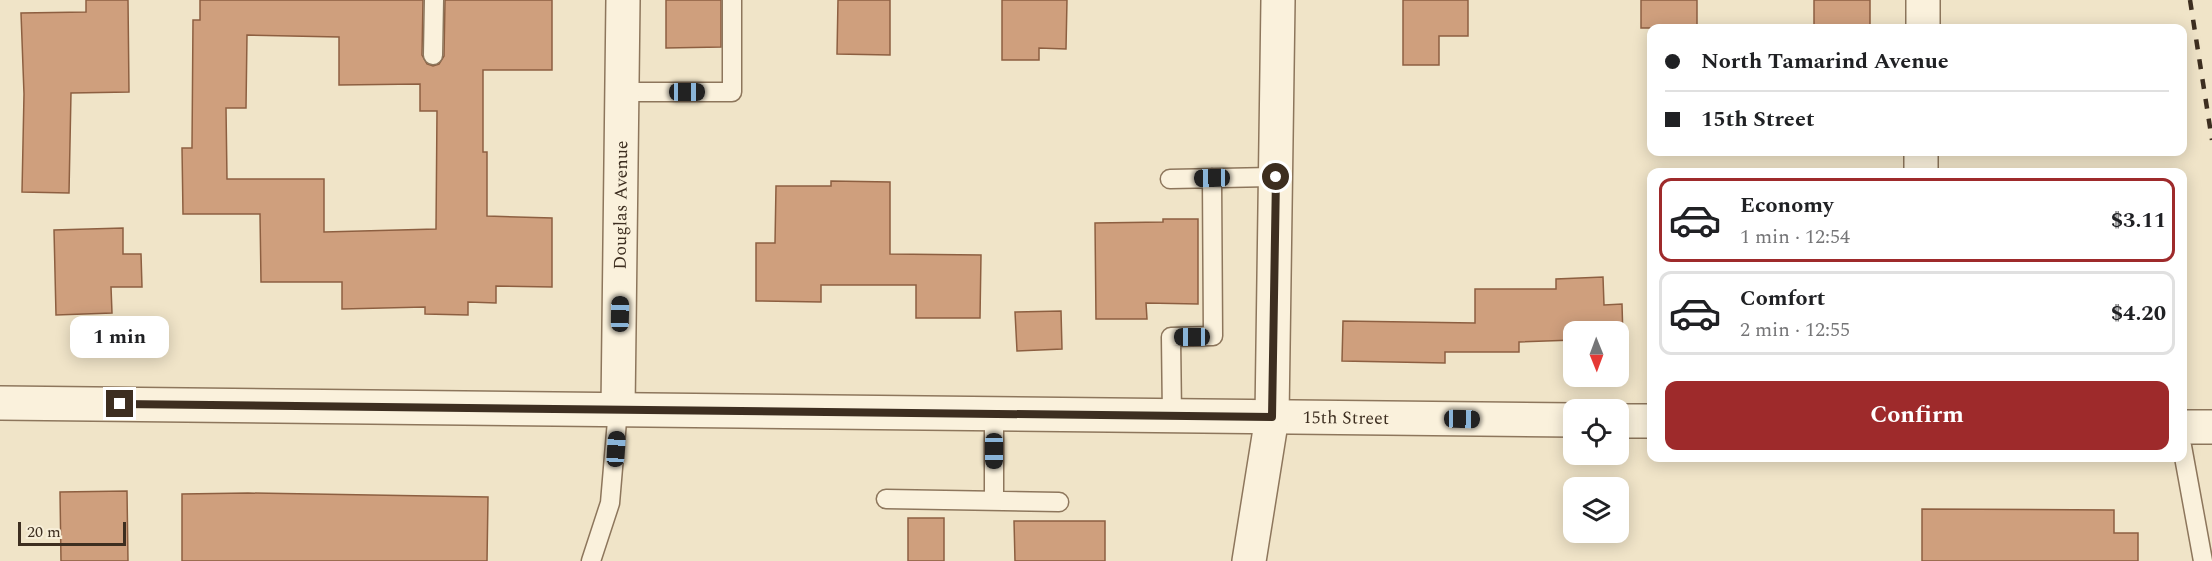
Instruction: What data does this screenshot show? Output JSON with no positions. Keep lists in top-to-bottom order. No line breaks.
{"streets":{"street":["Douglas Avenue","15th Street"]},"crossings":[["Douglas Avenue","15th Street"]],"scale_bar":"20 m","north":"bottom","page":{"banner":["North Tamarind Avenue","15th Street"],"list":[{"name":"Economy","note":"1 min · 12:54","value":"$3.11"},{"name":"Comfort","note":"2 min · 12:55","value":"$4.20"}],"bubble":"1 min","buttons":"Confirm","scale":"20 m"}}
